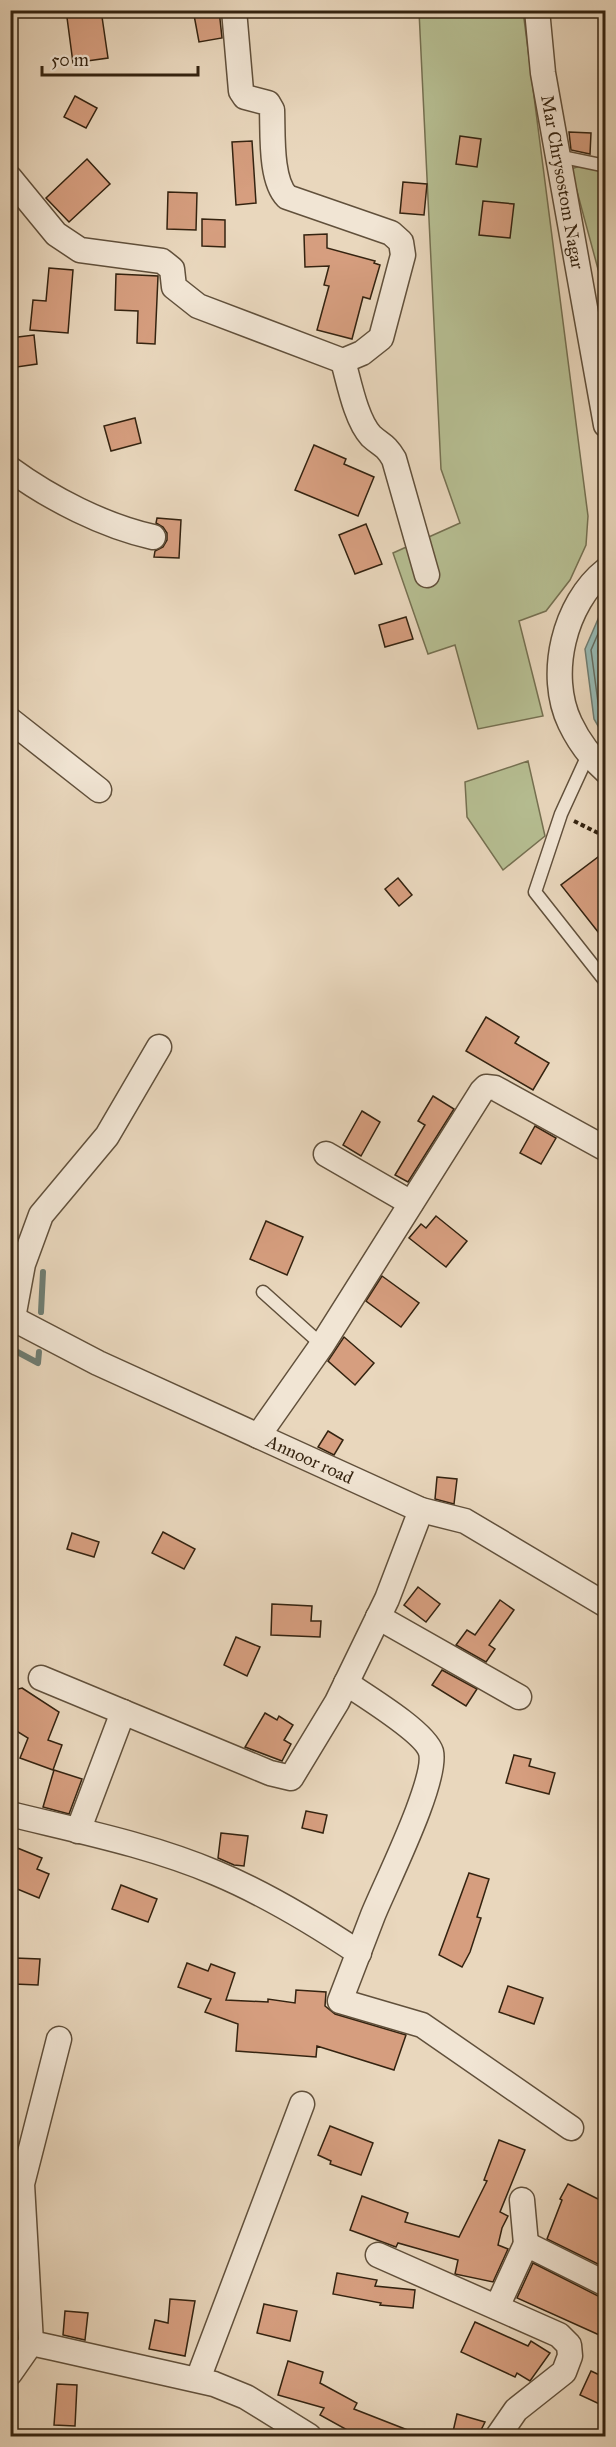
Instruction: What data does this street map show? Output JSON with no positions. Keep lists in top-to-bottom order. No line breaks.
{"streets":{"street":["Mar Chrysostom Nagar","Annoor road"]},"scale_bar":"50 m"}
